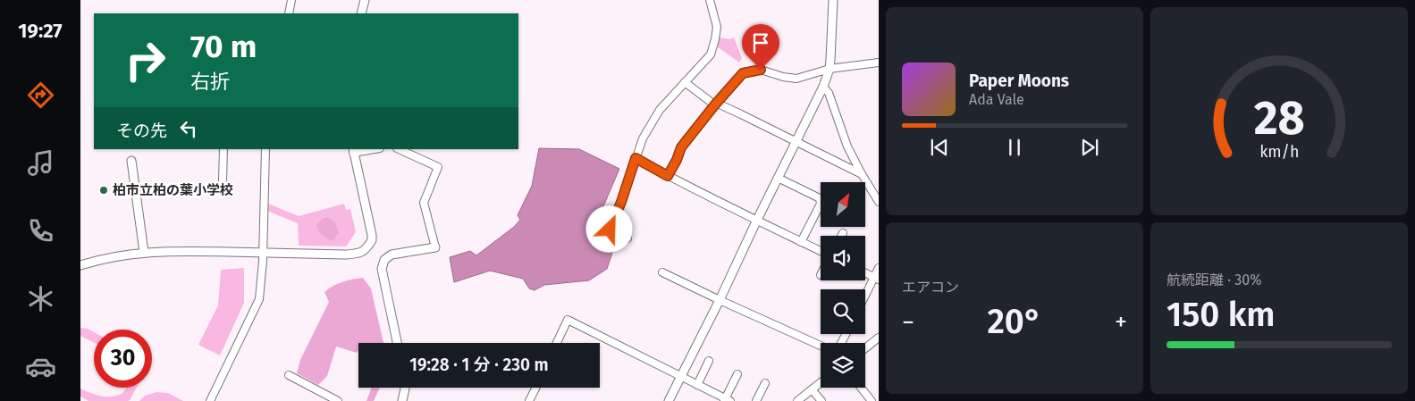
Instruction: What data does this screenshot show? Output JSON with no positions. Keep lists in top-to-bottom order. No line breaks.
{"places":["柏市立柏の葉小学校"],"north":"top right","page":{"tabs":"19:27","turn":["70 m","右折"],"song":["Paper Moons","Ada Vale"],"then":"その先","tile":["エアコン",["航続距離 · 30%","150 km"]],"heat":["−","20°","+"],"limit":"30","trip":"19:28 · 1 分 · 230 m","gauge":["28","km/h"]}}
